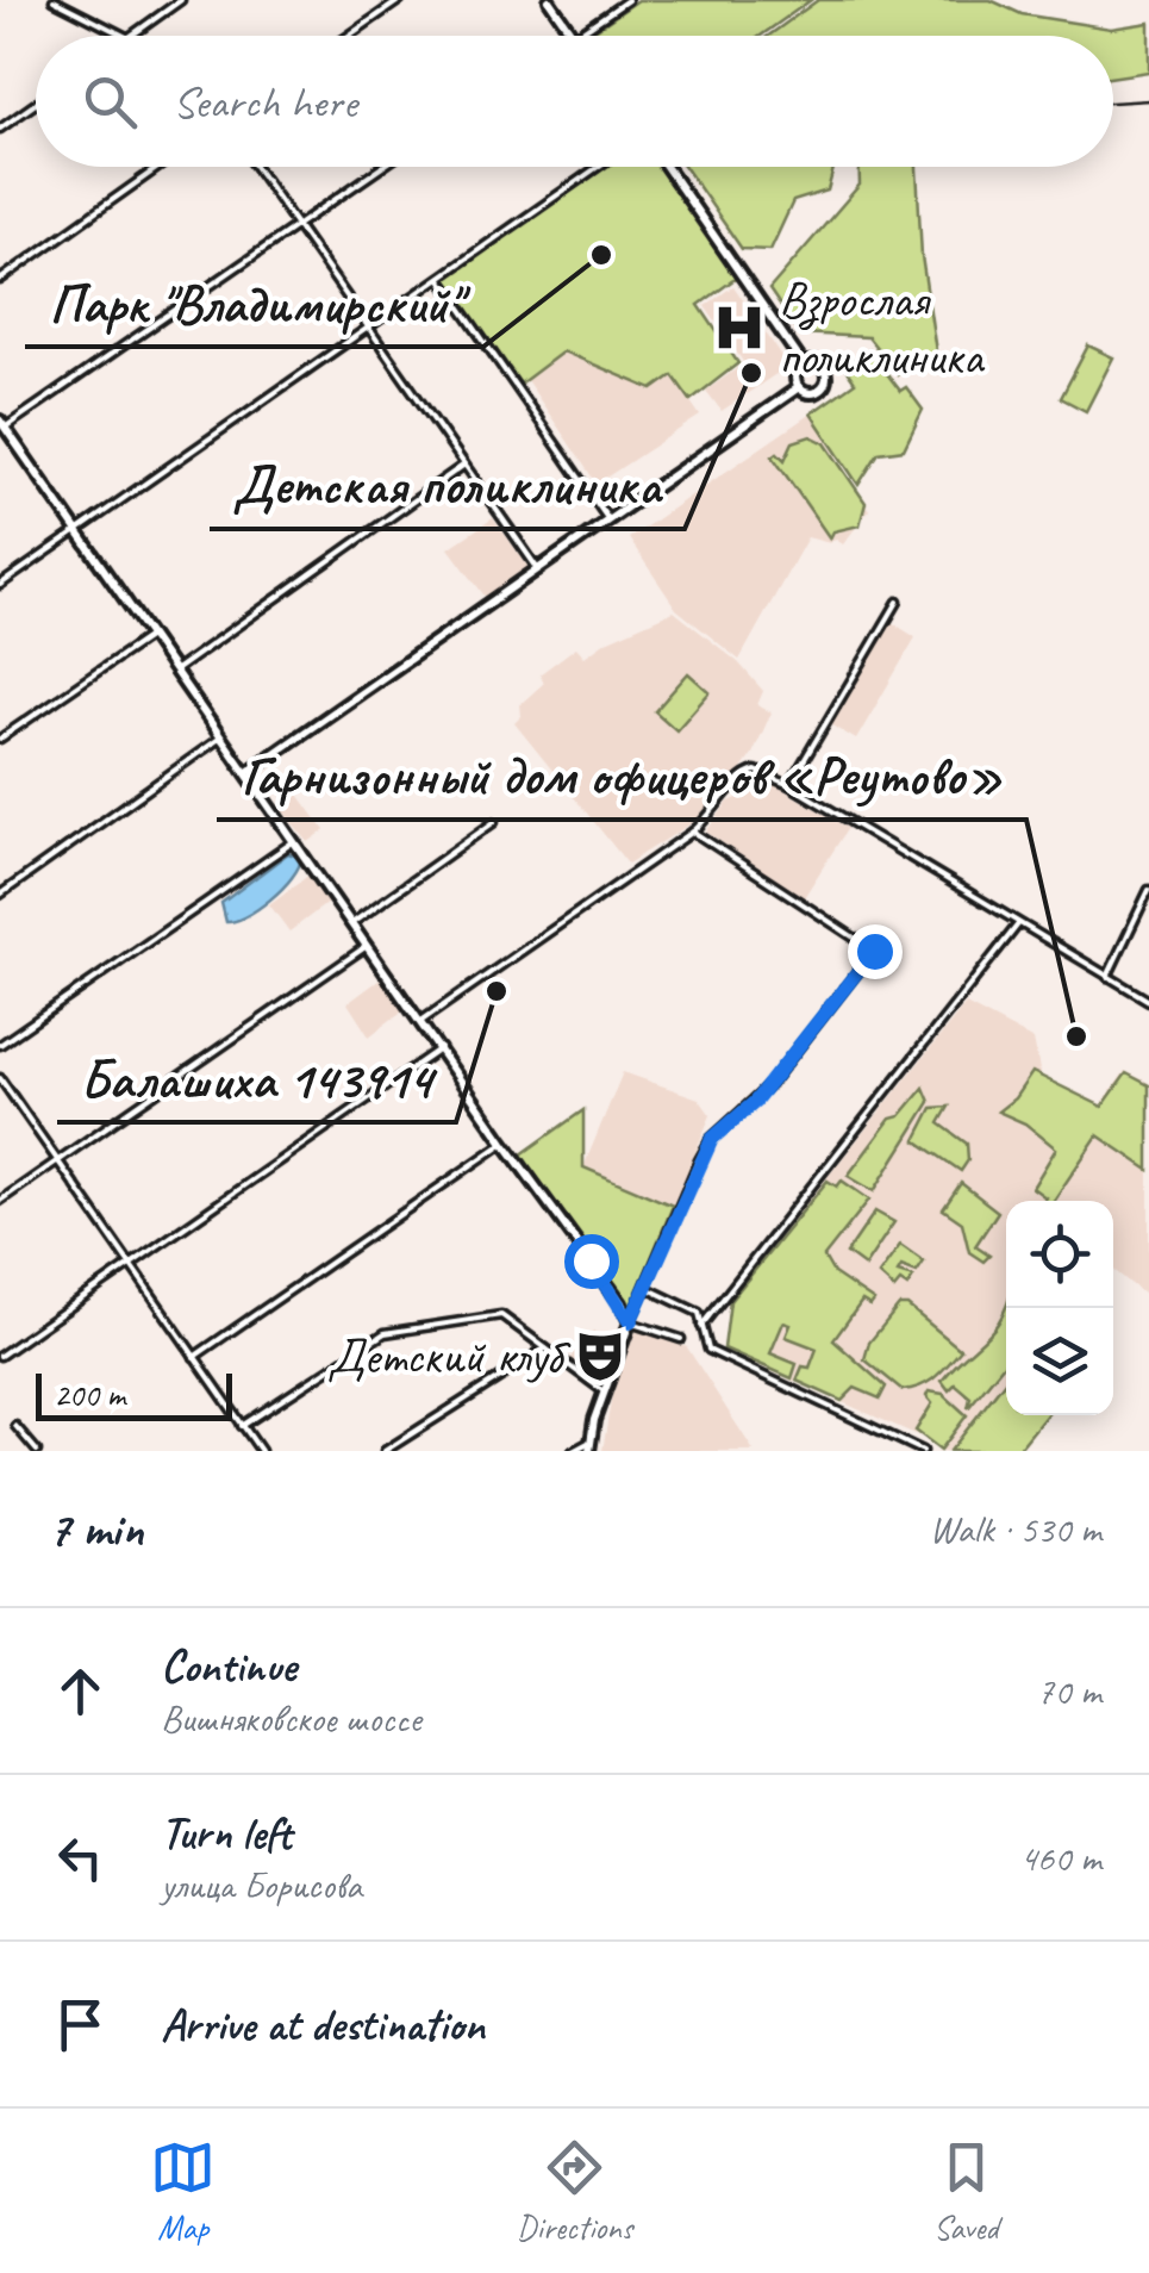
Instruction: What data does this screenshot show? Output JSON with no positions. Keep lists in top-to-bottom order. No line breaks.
{"places":{"other":["Парк \"Владимирский\"","Детская поликлиника","Балашиха 143914","Гарнизонный дом офицеров «Реутово»"],"hospital":["Взрослая поликлиника"],"theatre":["Детский клуб"]},"scale_bar":"200 m","page":{"search":"Search here","scale":"200 m","heading":["7 min","Walk · 530 m"],"list":[["Continue","Вишняковское шоссе","70 m"],["Turn left","улица Борисова","460 m"],"Arrive at destination"],"nav":["Map","Directions","Saved"]}}
